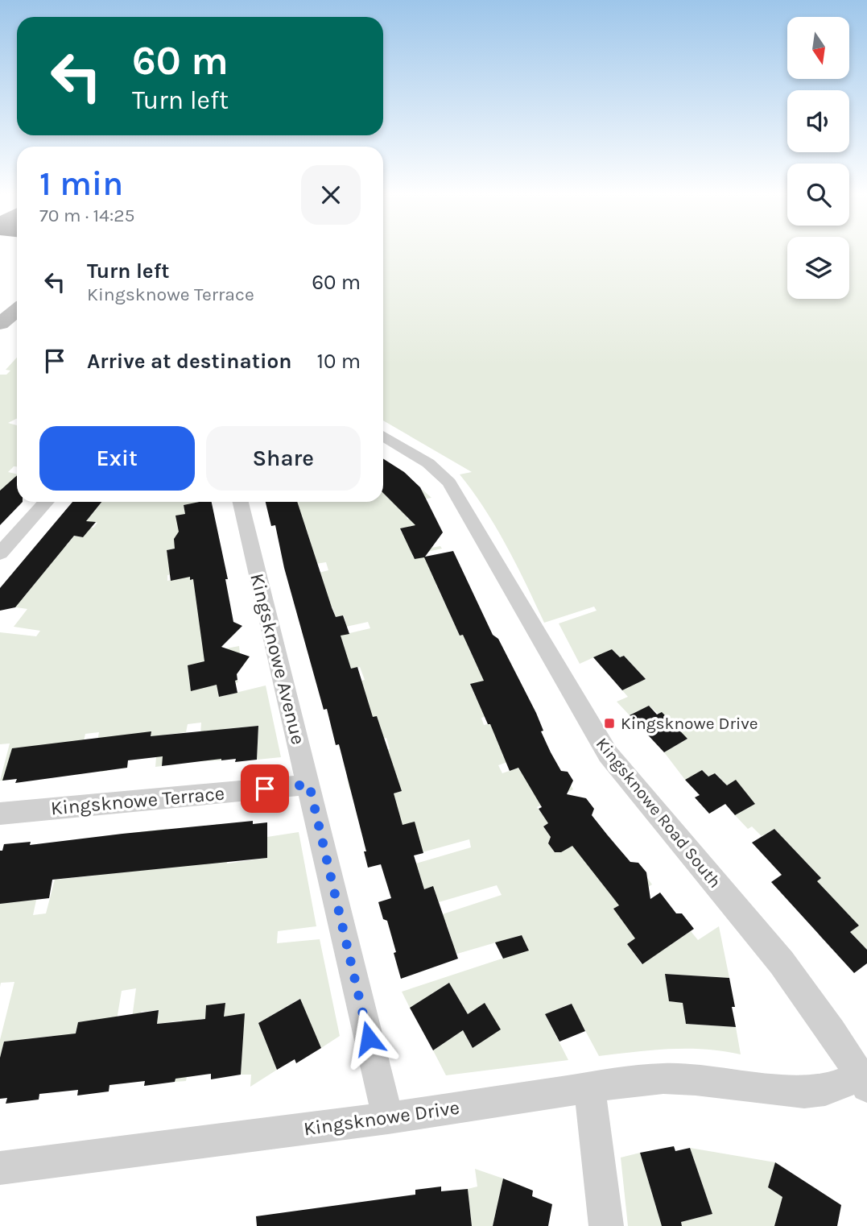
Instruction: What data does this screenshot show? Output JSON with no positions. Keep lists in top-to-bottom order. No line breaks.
{"streets":{"street":["Kingsknowe Avenue","Kingsknowe Terrace","Kingsknowe Road South","Kingsknowe Drive"]},"crossings":[["Kingsknowe Avenue","Kingsknowe Terrace"],["Kingsknowe Avenue","Kingsknowe Drive"],["Kingsknowe Road South","Kingsknowe Drive"]],"places":{"transit":["Kingsknowe Drive"]},"north":"bottom","page":{"turn":["60 m","Turn left"],"heading":["1 min","70 m · 14:25"],"list":[{"name":"Turn left","note":"Kingsknowe Terrace","value":"60 m"},{"name":"Arrive at destination","value":"10 m"}],"buttons":["Exit","Share"]}}
